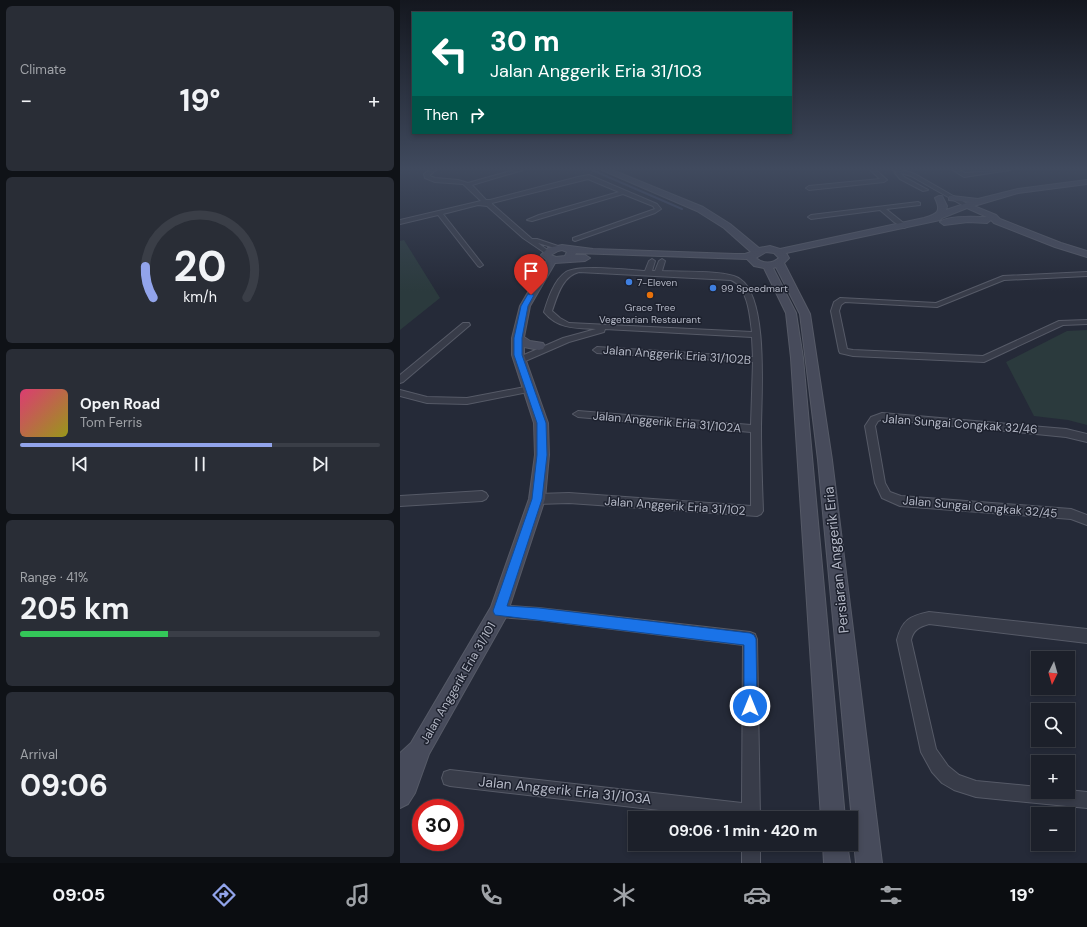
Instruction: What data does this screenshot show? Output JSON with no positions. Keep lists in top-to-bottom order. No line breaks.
{"streets":{"main road":["Persiaran Anggerik Eria","Jalan Anggerik Eria 31/101"],"street":["Jalan Anggerik Eria 31/102B","Jalan Anggerik Eria 31/102A","Jalan Sungai Congkak 32/46","Jalan Anggerik Eria 31/102","Jalan Sungai Congkak 32/45","Jalan Anggerik Eria 31/103A"]},"crossings":[["Jalan Anggerik Eria 31/102B","Jalan Anggerik Eria 31/102"],["Jalan Anggerik Eria 31/102A","Jalan Anggerik Eria 31/102"],["Jalan Sungai Congkak 32/46","Jalan Sungai Congkak 32/45"],["Jalan Anggerik Eria 31/102","Jalan Anggerik Eria 31/101"]],"places":["7-Eleven","99 Speedmart","Grace Tree Vegetarian Restaurant"],"north":"bottom","page":{"tile":["Climate",["Range · 41%","205 km"],["Arrival","09:06"]],"turn":["30 m","Jalan Anggerik Eria 31/103"],"heat":["−","19°","+"],"then":"Then","song":["Open Road","Tom Ferris"],"map_buttons":["+","−"],"limit":"30","trip":"09:06 · 1 min · 420 m","tabs":["09:05","19°"],"gauge":["20","km/h"]}}
